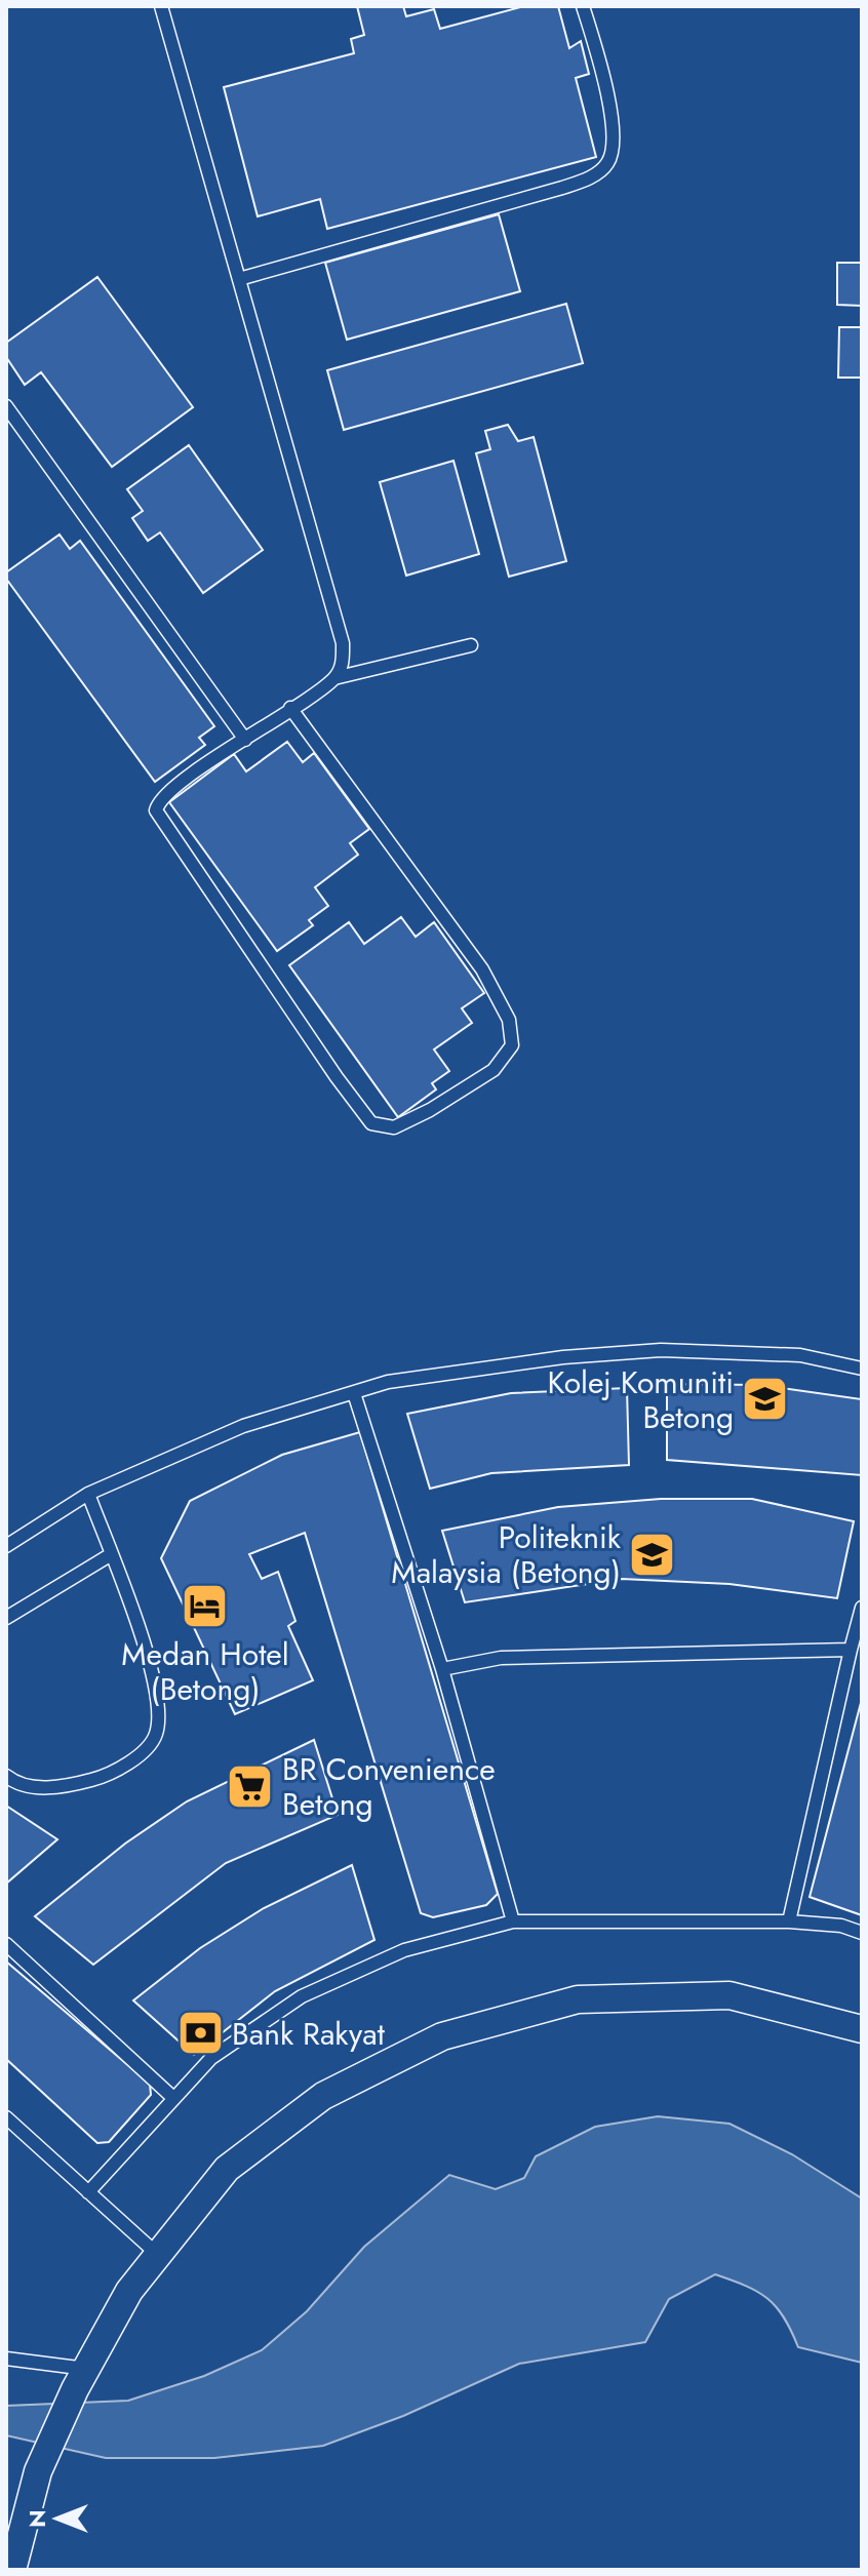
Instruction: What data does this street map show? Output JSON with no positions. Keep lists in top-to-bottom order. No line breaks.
{"places":{"school or university":["Kolej Komuniti Betong","Politeknik Malaysia (Betong)"],"hotel":["Medan Hotel (Betong)"],"supermarket":["BR Convenience Betong"],"bank":["Bank Rakyat"]},"north":"left"}
